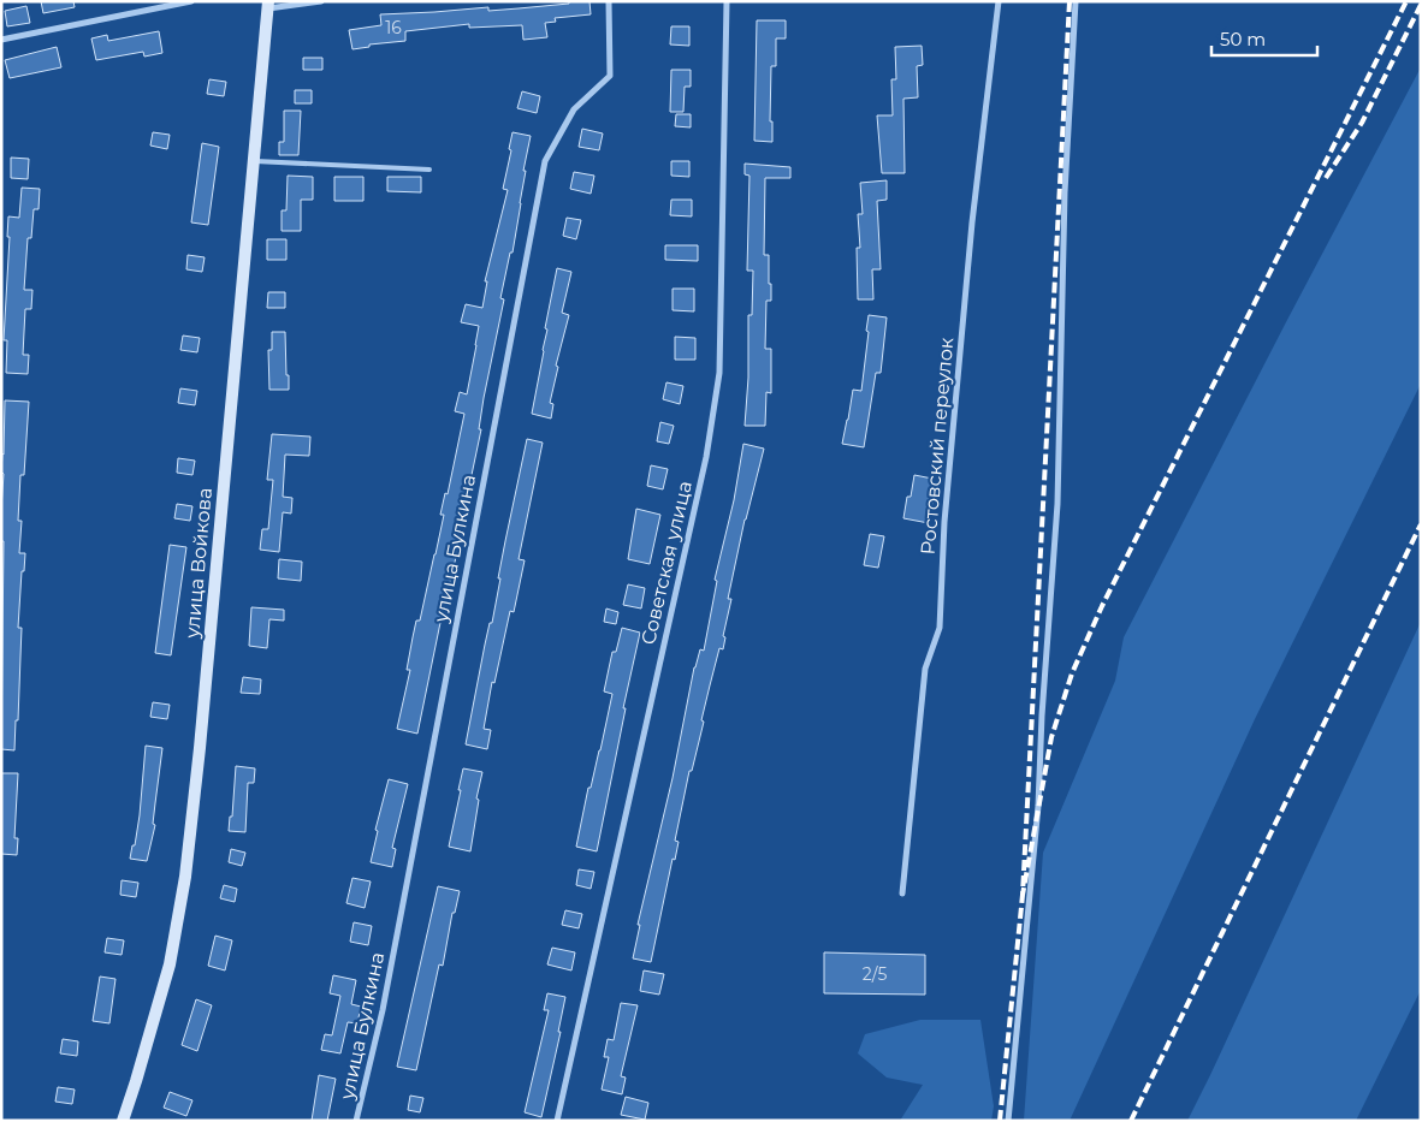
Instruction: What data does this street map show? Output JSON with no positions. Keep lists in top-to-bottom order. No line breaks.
{"streets":{"main road":["улица Войкова"],"street":["Ростовский переулок","улица Булкина","Советская улица"]},"house_numbers":["16","2/5"],"scale_bar":"50 m"}
